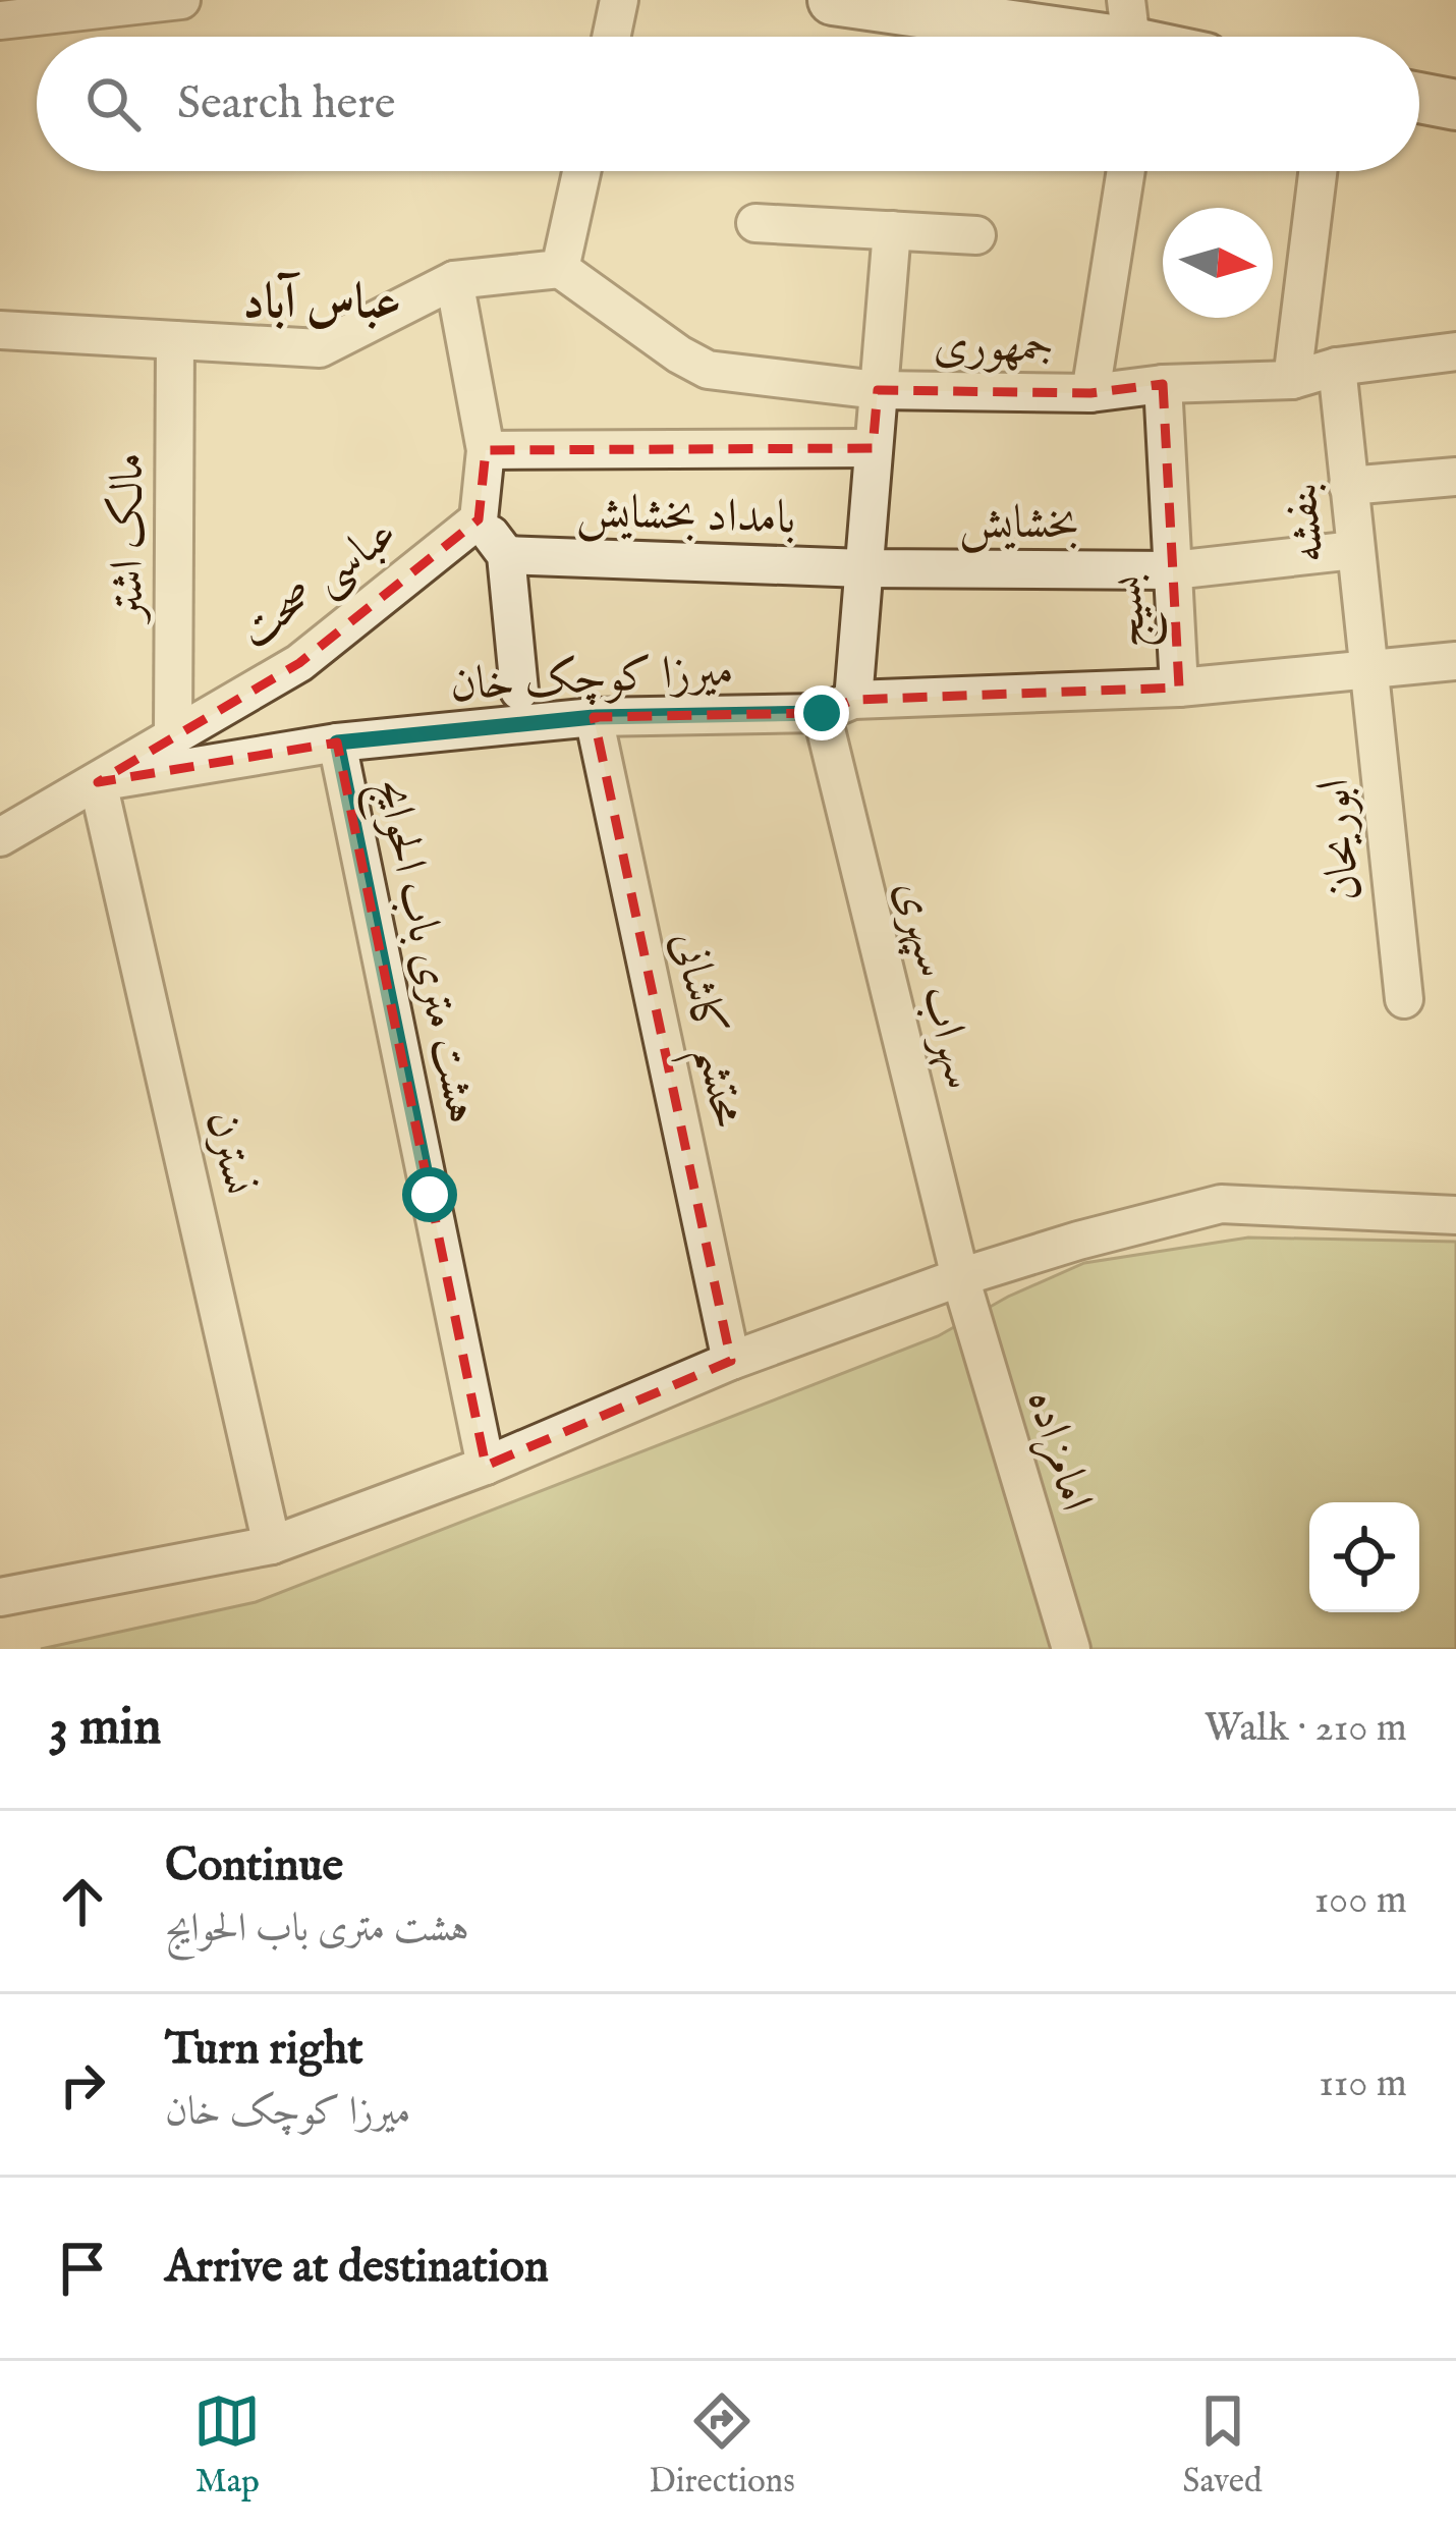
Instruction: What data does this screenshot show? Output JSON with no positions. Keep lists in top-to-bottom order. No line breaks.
{"streets":{"street":["جمهوری","بامداد بخشایش","بخشایش","بنفشه","مالک اشتر","عباسی صحت","بسیج","میرزا کوچک خان","ابوریحان","هشت متری باب الحوایج","سهراب سپهری","محتشم کاشانی","نسترن","امامزاده"]},"crossings":[["جمهوری","بنفشه"],["جمهوری","بسیج"],["جمهوری","سهراب سپهری"],["بامداد بخشایش","بخشایش"],["بامداد بخشایش","سهراب سپهری"],["بخشایش","بنفشه"],["بخشایش","بسیج"],["بخشایش","سهراب سپهری"],["بنفشه","میرزا کوچک خان"],["بنفشه","ابوریحان"],["مالک اشتر","عباسی صحت"],["عباسی صحت","میرزا کوچک خان"],["عباسی صحت","نسترن"],["بسیج","میرزا کوچک خان"],["میرزا کوچک خان","ابوریحان"],["میرزا کوچک خان","هشت متری باب الحوایج"],["میرزا کوچک خان","سهراب سپهری"],["میرزا کوچک خان","محتشم کاشانی"],["میرزا کوچک خان","نسترن"],["سهراب سپهری","امامزاده"]],"districts":["عباس آباد"],"north":"right","page":{"search":"Search here","heading":["3 min","Walk · 210 m"],"list":[["Continue","هشت متری باب الحوایج","100 m"],["Turn right","میرزا کوچک خان","110 m"],"Arrive at destination"],"nav":["Map","Directions","Saved"]}}
